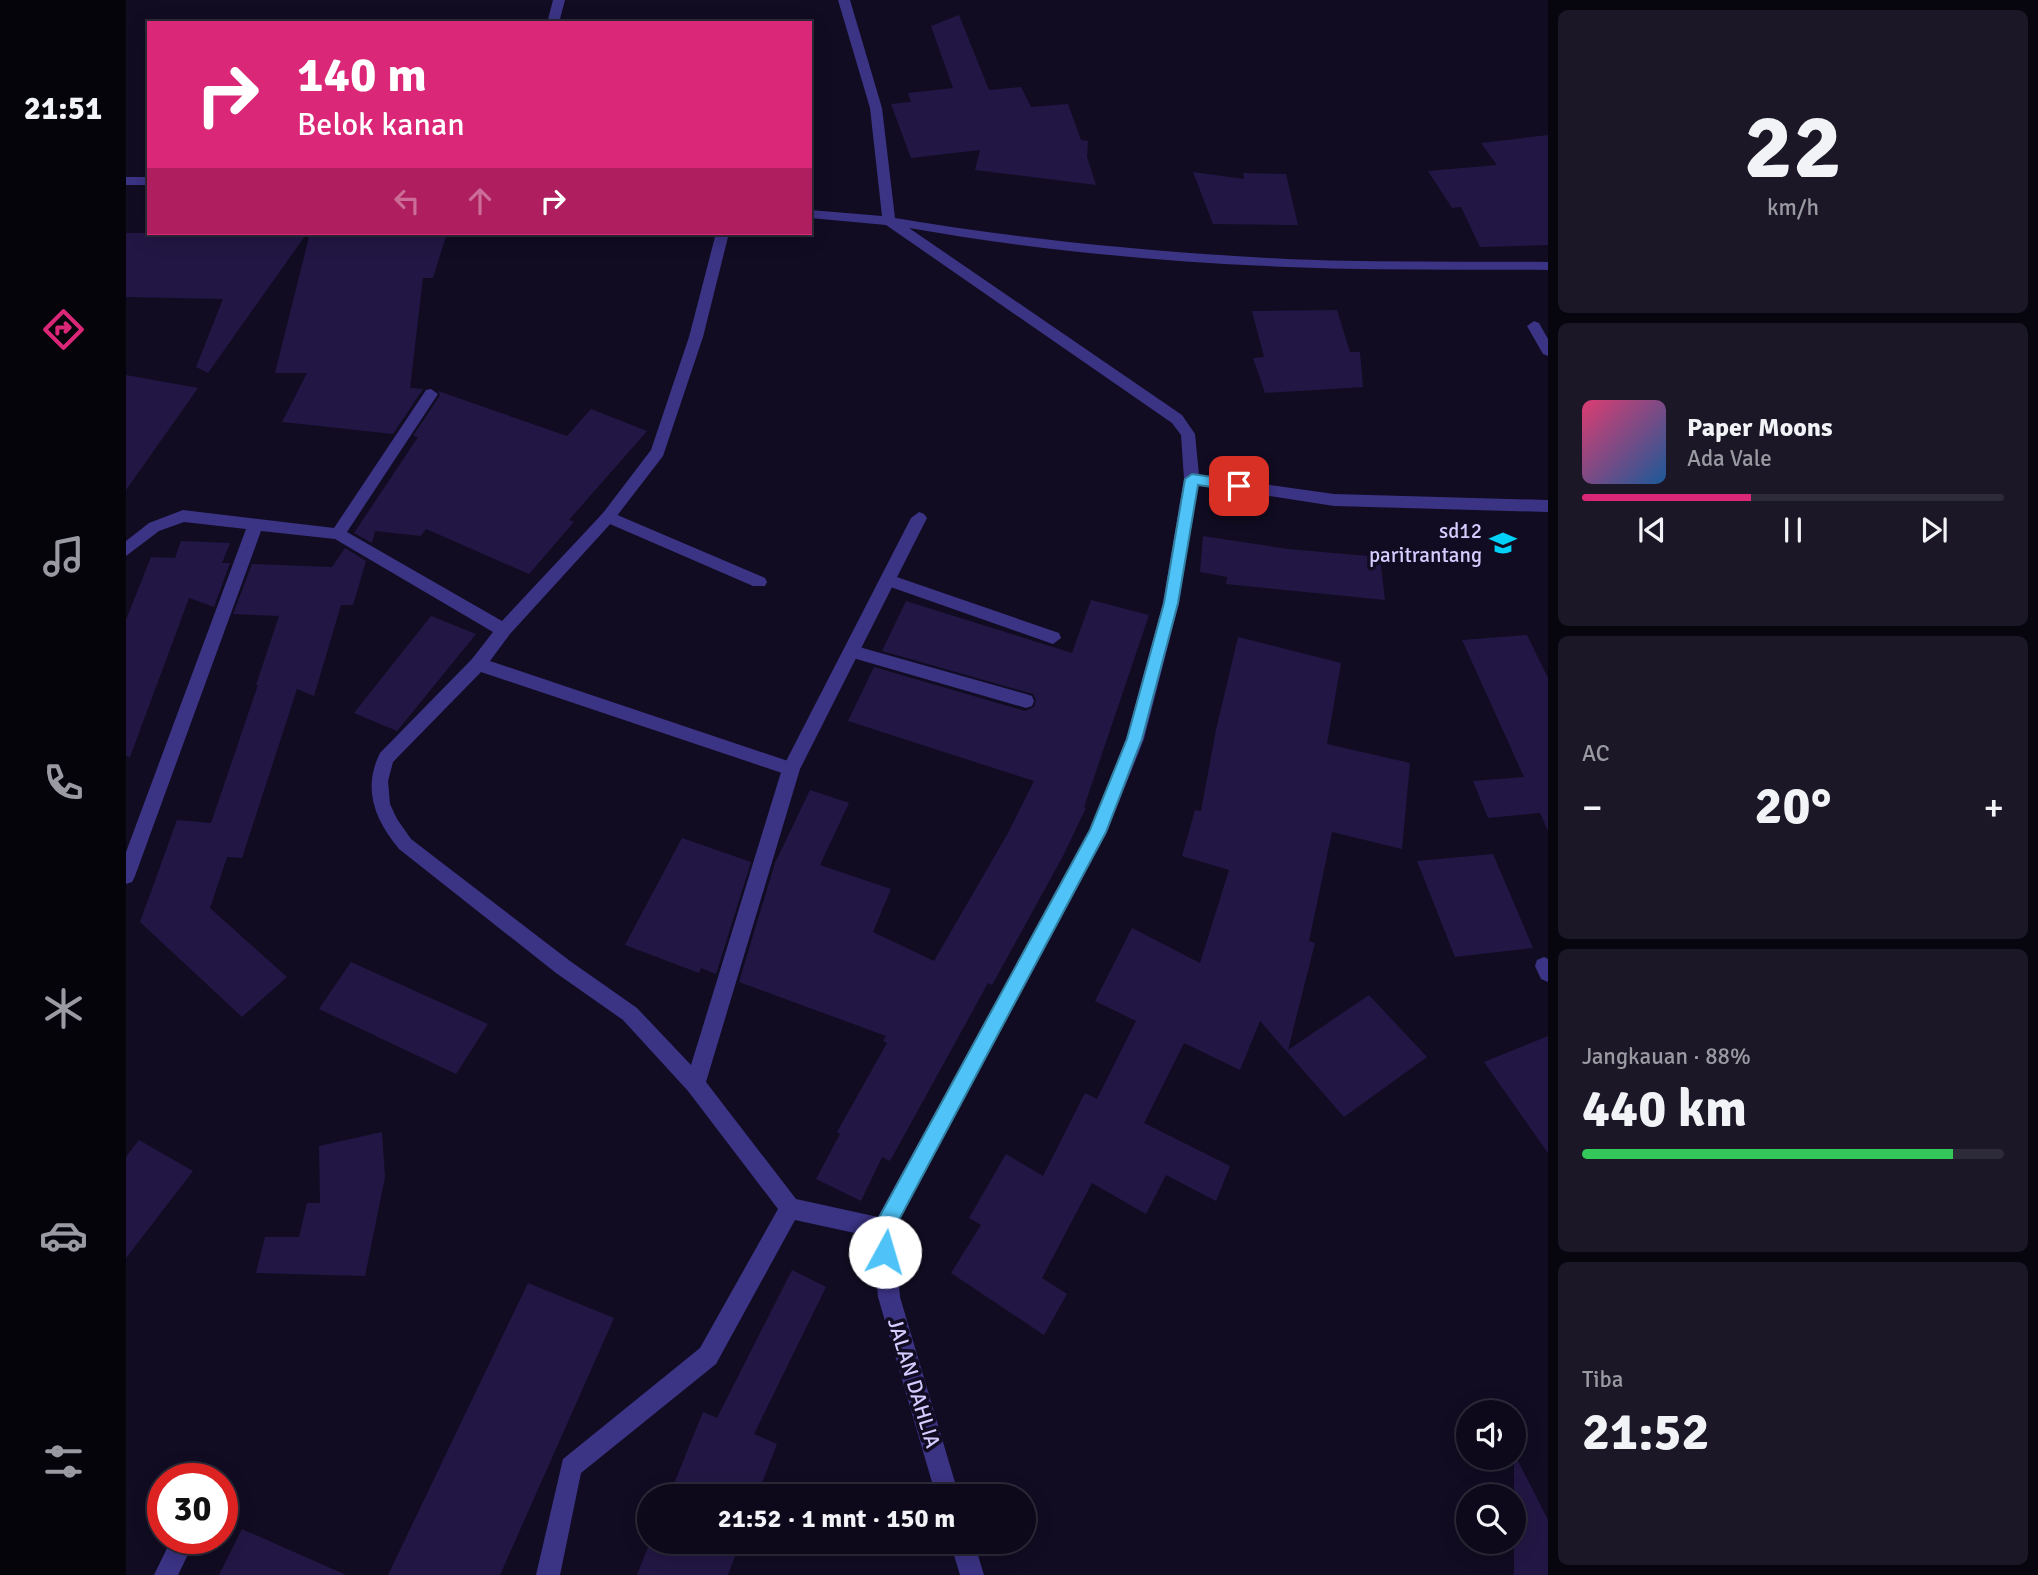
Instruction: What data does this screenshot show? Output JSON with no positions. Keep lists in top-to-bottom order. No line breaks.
{"streets":{"street":["JALAN DAHLIA"]},"places":{"school or university":["sd12 paritrantang"]},"page":{"tabs":"21:51","tile":[["22","km/h"],"AC",["Jangkauan · 88%","440 km"],["Tiba","21:52"]],"turn":["140 m","Belok kanan"],"song":["Paper Moons","Ada Vale"],"heat":["−","20°","+"],"limit":"30","trip":"21:52 · 1 mnt · 150 m"}}
